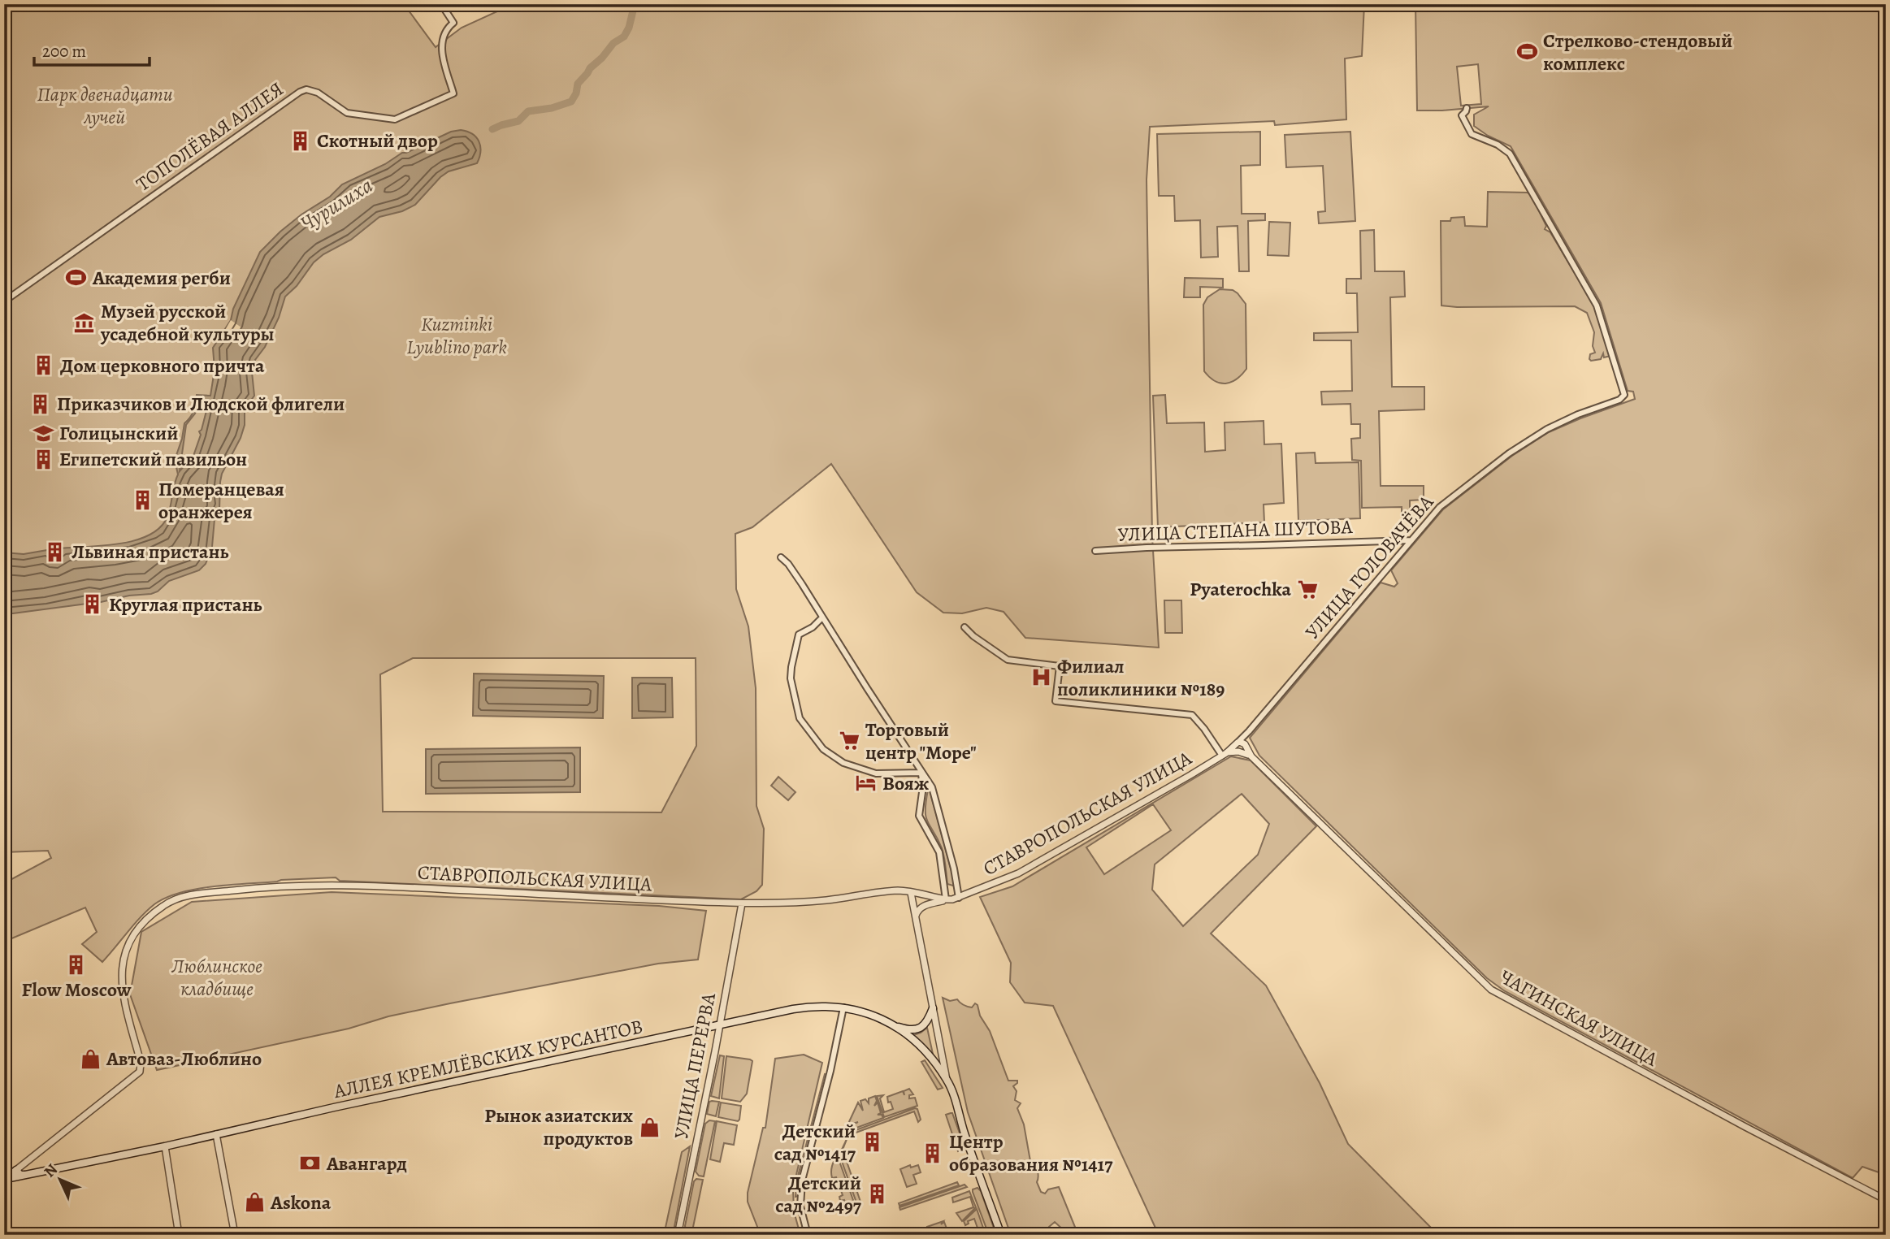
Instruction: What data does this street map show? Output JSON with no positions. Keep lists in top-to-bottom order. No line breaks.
{"streets":{"main road":["СТАВРОПОЛЬСКАЯ УЛИЦА","АЛЛЕЯ КРЕМЛЁВСКИХ КУРСАНТОВ"],"street":["ТОПОЛЁВАЯ АЛЛЕЯ","УЛИЦА СТЕПАНА ШУТОВА","УЛИЦА ГОЛОВАЧЁВА","ЧАГИНСКАЯ УЛИЦА","УЛИЦА ПЕРЕРВА"]},"crossings":[["УЛИЦА СТЕПАНА ШУТОВА","УЛИЦА ГОЛОВАЧЁВА"],["УЛИЦА ГОЛОВАЧЁВА","СТАВРОПОЛЬСКАЯ УЛИЦА"],["УЛИЦА ГОЛОВАЧЁВА","ЧАГИНСКАЯ УЛИЦА"],["СТАВРОПОЛЬСКАЯ УЛИЦА","ЧАГИНСКАЯ УЛИЦА"],["СТАВРОПОЛЬСКАЯ УЛИЦА","АЛЛЕЯ КРЕМЛЁВСКИХ КУРСАНТОВ"],["СТАВРОПОЛЬСКАЯ УЛИЦА","УЛИЦА ПЕРЕРВА"],["АЛЛЕЯ КРЕМЛЁВСКИХ КУРСАНТОВ","УЛИЦА ПЕРЕРВА"]],"water":["Чурилиха"],"parks":["Парк двенадцати лучей","Kuzminki Lyublino park","Люблинское кладбище"],"places":{"sports":["Стрелково-стендовый комплекс","Академия регби"],"building":["Скотный двор","Дом церковного причта","Приказчиков и Людской флигели","Египетский павильон","Померанцевая оранжерея","Львиная пристань","Круглая пристань","Flow Moscow","Детский сад №1417","Центр образования №1417","Детский сад №2497"],"museum":["Музей русской усадебной культуры"],"school or university":["Голицынский"],"supermarket":["Pyaterochka","Торговый центр \"Море\""],"hospital":["Филиал поликлиники №189"],"hotel":["Вояж"],"shop":["Автоваз-Люблино","Рынок азиатских продуктов","Askona"],"bank":["Авангард"]},"scale_bar":"200 m","north":"top left"}
